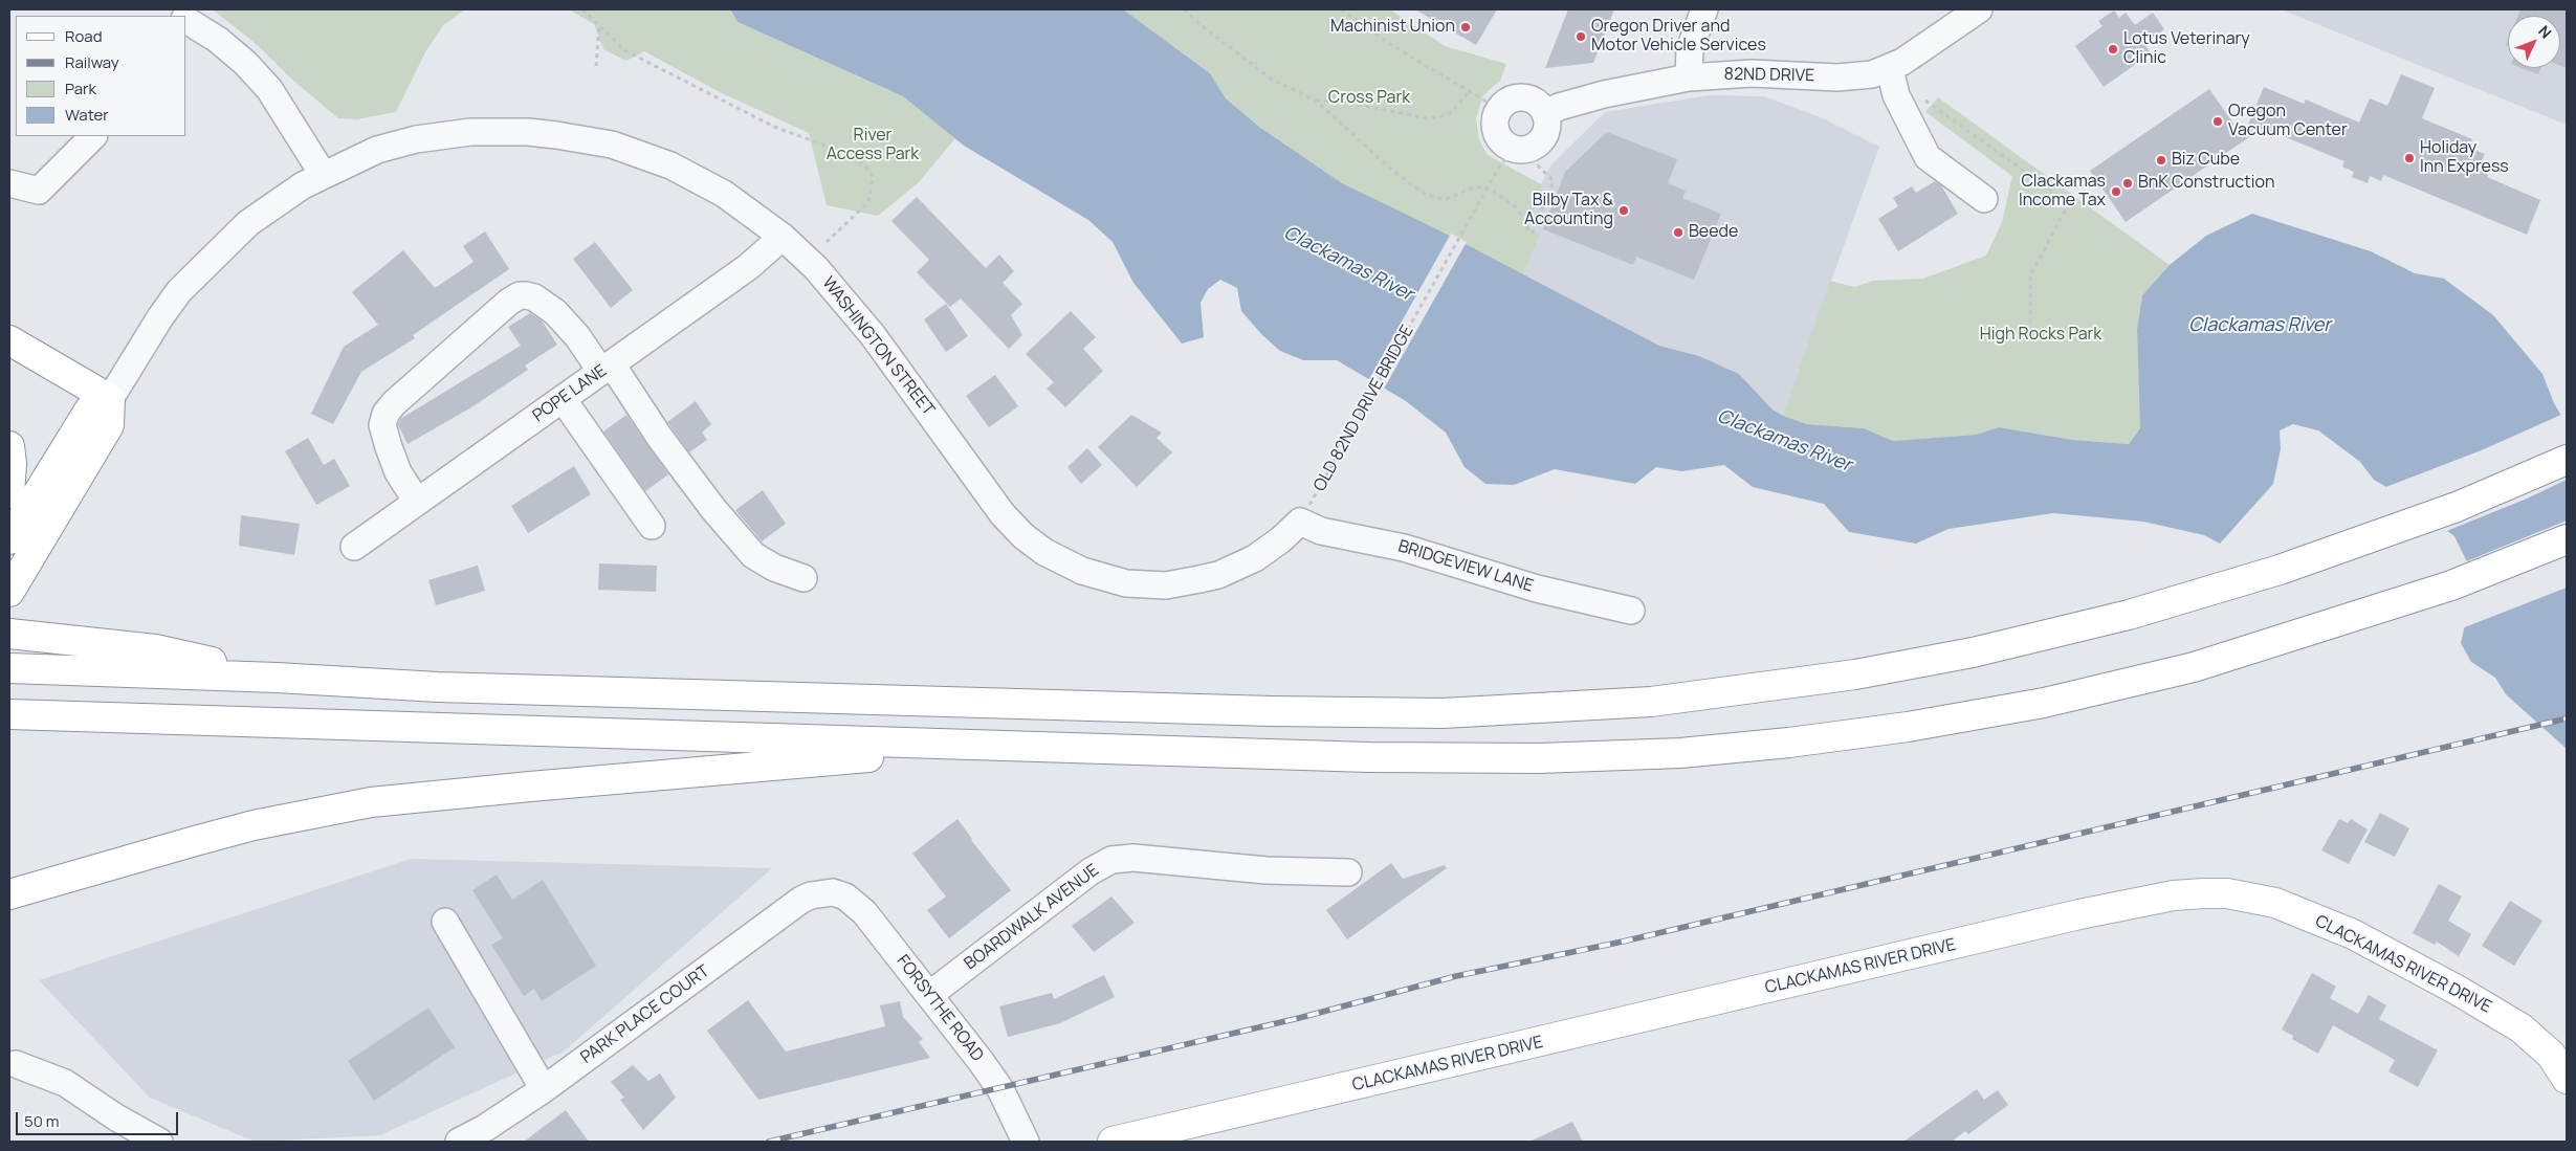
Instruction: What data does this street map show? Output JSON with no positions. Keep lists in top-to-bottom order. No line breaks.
{"streets":{"main road":["CLACKAMAS RIVER DRIVE"],"street":["82ND DRIVE","WASHINGTON STREET","POPE LANE","BRIDGEVIEW LANE","BOARDWALK AVENUE","FORSYTHE ROAD","PARK PLACE COURT"],"path":["OLD 82ND DRIVE BRIDGE"]},"crossings":[["82ND DRIVE","OLD 82ND DRIVE BRIDGE"],["WASHINGTON STREET","POPE LANE"],["WASHINGTON STREET","OLD 82ND DRIVE BRIDGE"],["WASHINGTON STREET","BRIDGEVIEW LANE"],["OLD 82ND DRIVE BRIDGE","BRIDGEVIEW LANE"],["BOARDWALK AVENUE","FORSYTHE ROAD"],["FORSYTHE ROAD","PARK PLACE COURT"]],"water":["Clackamas River"],"parks":["Cross Park","River Access Park","High Rocks Park"],"places":["Machinist Union","Oregon Driver and Motor Vehicle Services","Lotus Veterinary Clinic","Oregon Vacuum Center","Holiday Inn Express","Biz Cube","BnK Construction","Clackamas Income Tax","Bilby Tax & Accounting","Beede"],"legend":["Road","Railway","Park","Water"],"scale_bar":"50 m","north":"top right"}
